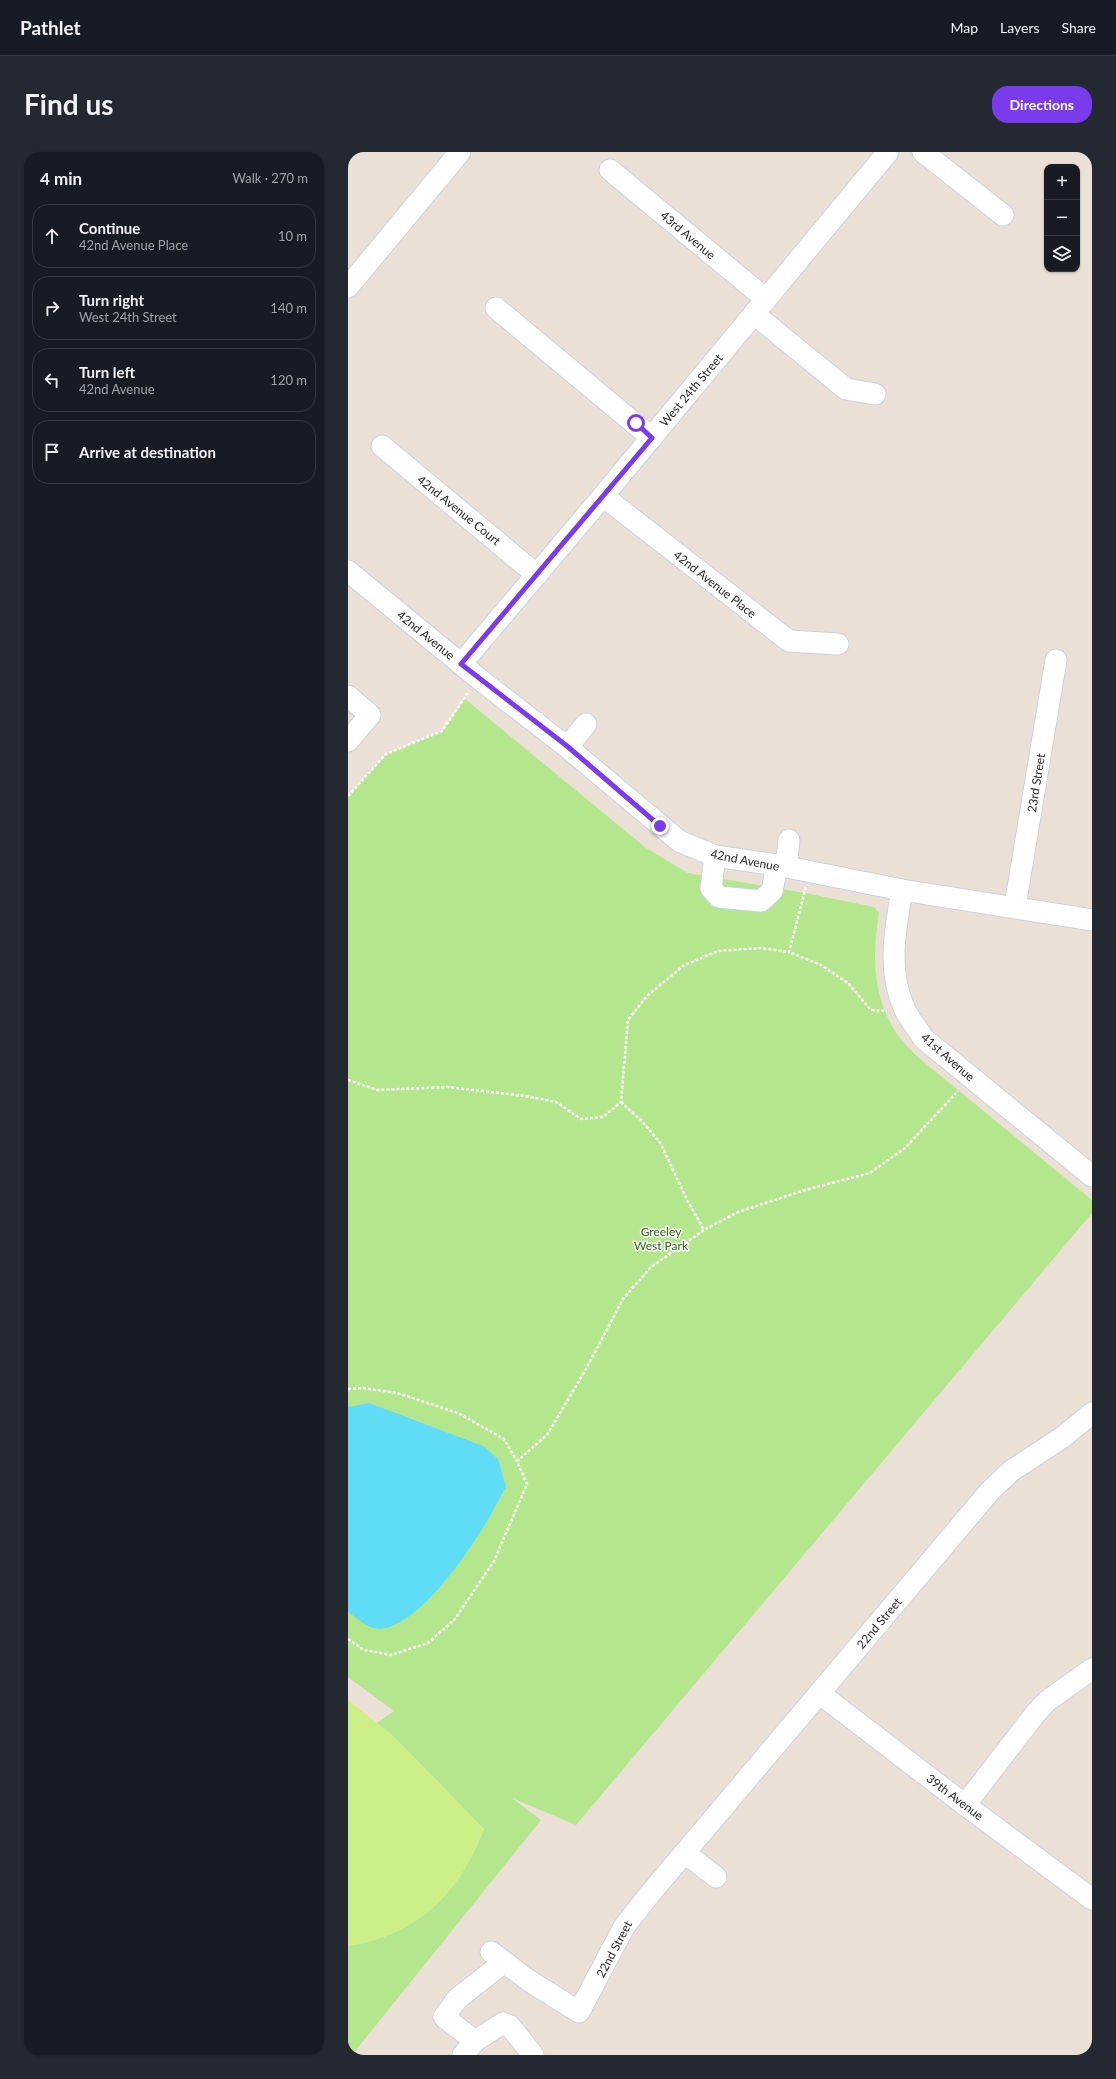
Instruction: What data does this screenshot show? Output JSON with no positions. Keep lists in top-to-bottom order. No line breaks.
{"streets":{"street":["43rd Avenue","West 24th Street","42nd Avenue Court","42nd Avenue Place","42nd Avenue","23rd Street","41st Avenue","22nd Street","39th Avenue"]},"crossings":[["43rd Avenue","West 24th Street"],["West 24th Street","42nd Avenue Court"],["West 24th Street","42nd Avenue Place"],["West 24th Street","42nd Avenue"],["42nd Avenue","23rd Street"],["42nd Avenue","41st Avenue"],["22nd Street","39th Avenue"]],"parks":["Greeley West Park"],"page":{"header":"Pathlet","nav":["Map","Layers","Share"],"buttons":"Directions","title":"Find us","heading":["4 min","Walk · 270 m"],"map_buttons":["+","−"],"list":[["Continue","42nd Avenue Place","10 m"],["Turn right","West 24th Street","140 m"],["Turn left","42nd Avenue","120 m"],"Arrive at destination"]}}
